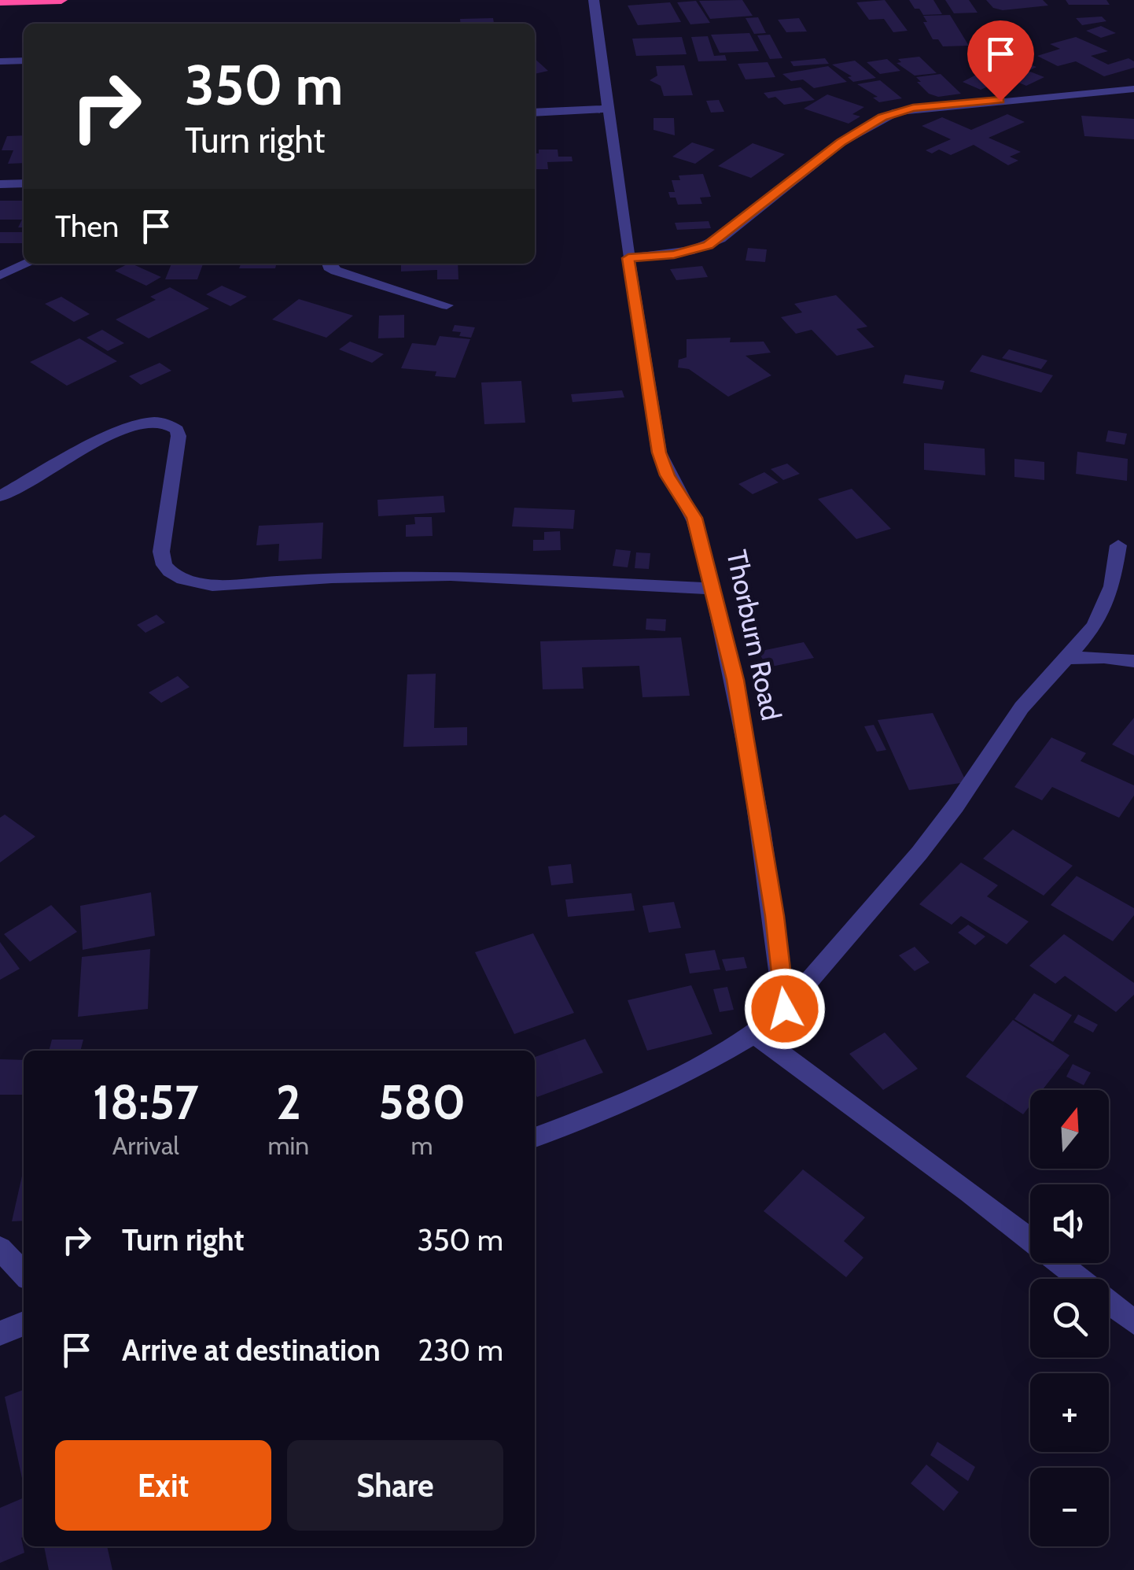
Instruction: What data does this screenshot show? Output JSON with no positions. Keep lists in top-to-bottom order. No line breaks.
{"streets":{"street":["Thorburn Road"]},"north":"top","page":{"turn":["350 m","Turn right"],"then":"Then","eta":["18:57","Arrival","2","min","580","m"],"map_buttons":["+","−"],"list":[{"name":"Turn right","value":"350 m"},{"name":"Arrive at destination","value":"230 m"}],"buttons":["Exit","Share"]}}
